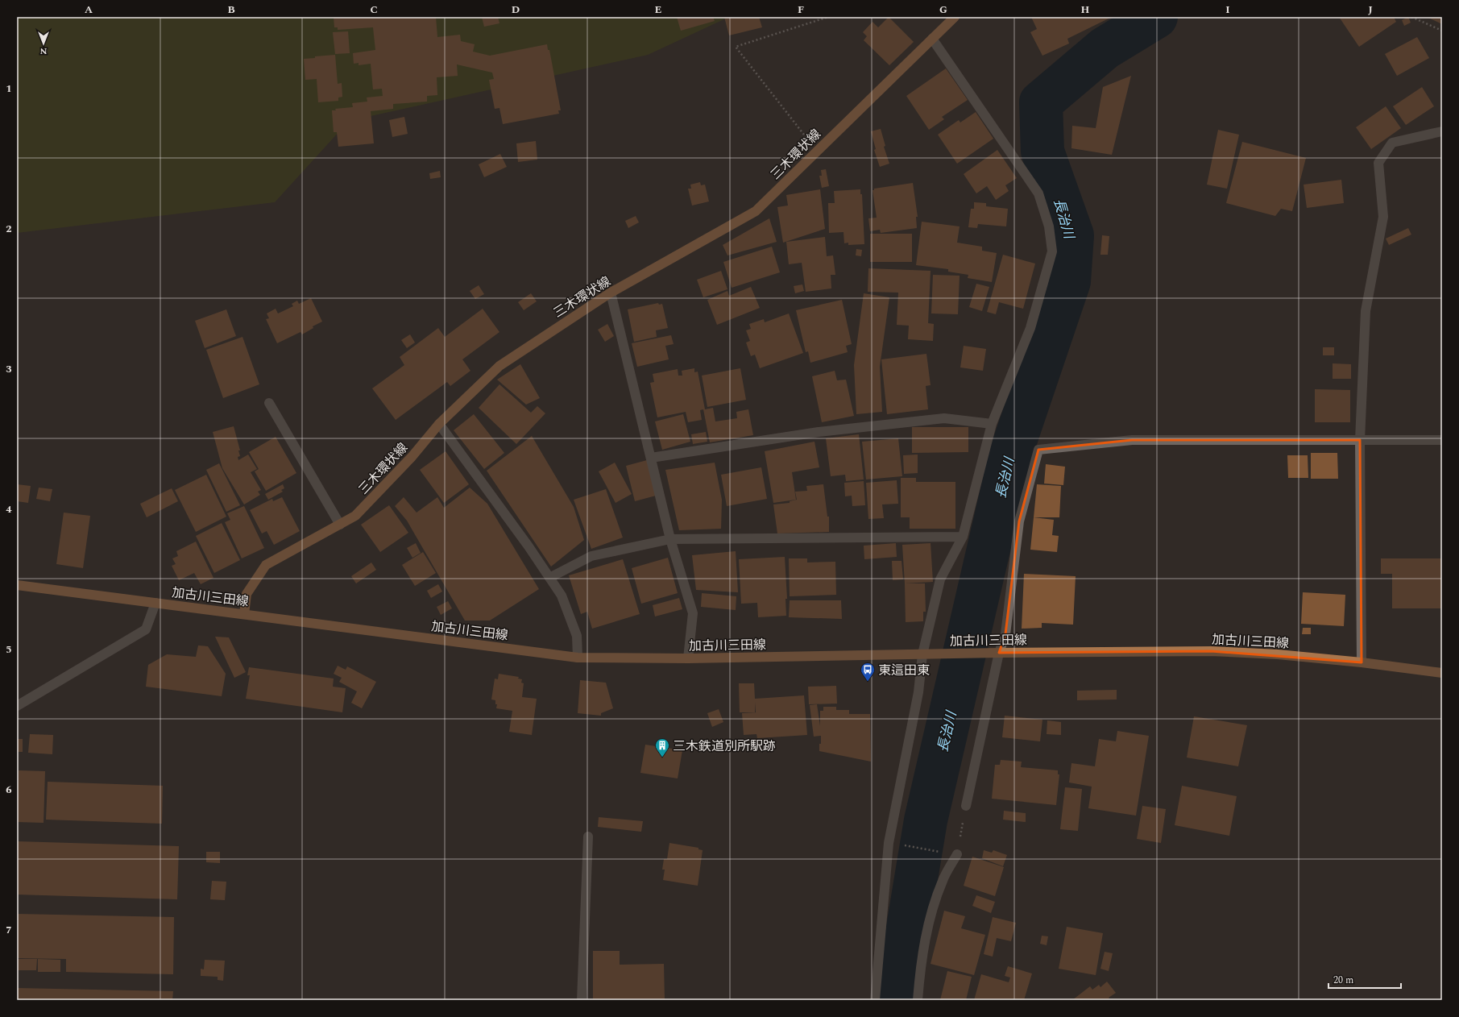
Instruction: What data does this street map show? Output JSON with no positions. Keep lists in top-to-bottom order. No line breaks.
{"streets":{"main road":["三木環状線","加古川三田線"]},"crossings":[["三木環状線","加古川三田線"]],"water":["長治川"],"places":{"bus stop":["東這田東"],"building":["三木鉄道別所駅跡"]},"scale_bar":"20 m","north":"bottom","grid":{"columns":["A","B","C","D","E","F","G","H","I","J"],"rows":["1","2","3","4","5","6","7"]}}
